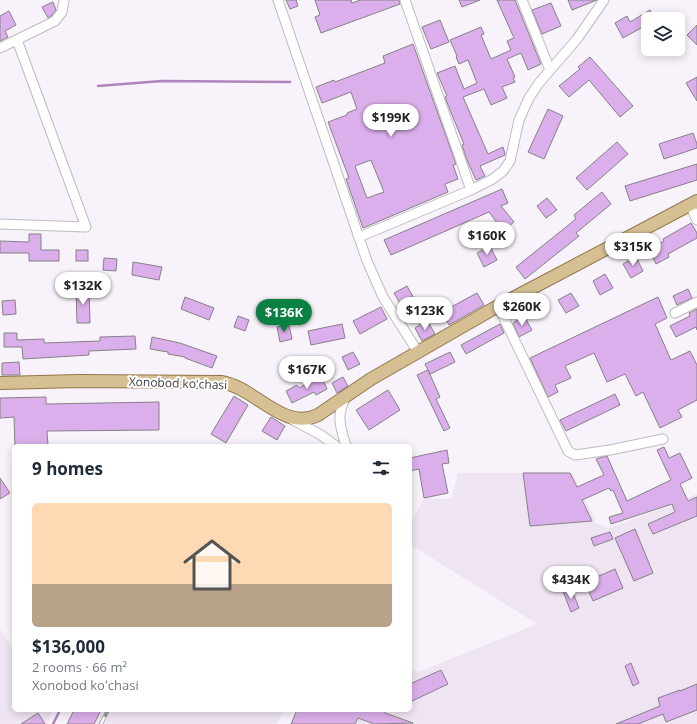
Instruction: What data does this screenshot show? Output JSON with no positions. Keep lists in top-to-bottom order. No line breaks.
{"streets":{"main road":["Xonobod koʻchasi"]},"page":{"price":["$199K","$160K","$315K","$132K","$260K","$123K","$136K","$167K","$434K"],"heading":"9 homes","list":[{"name":"$136,000","note":"2 rooms · 66 m² · Xonobod koʻchasi"}]}}
